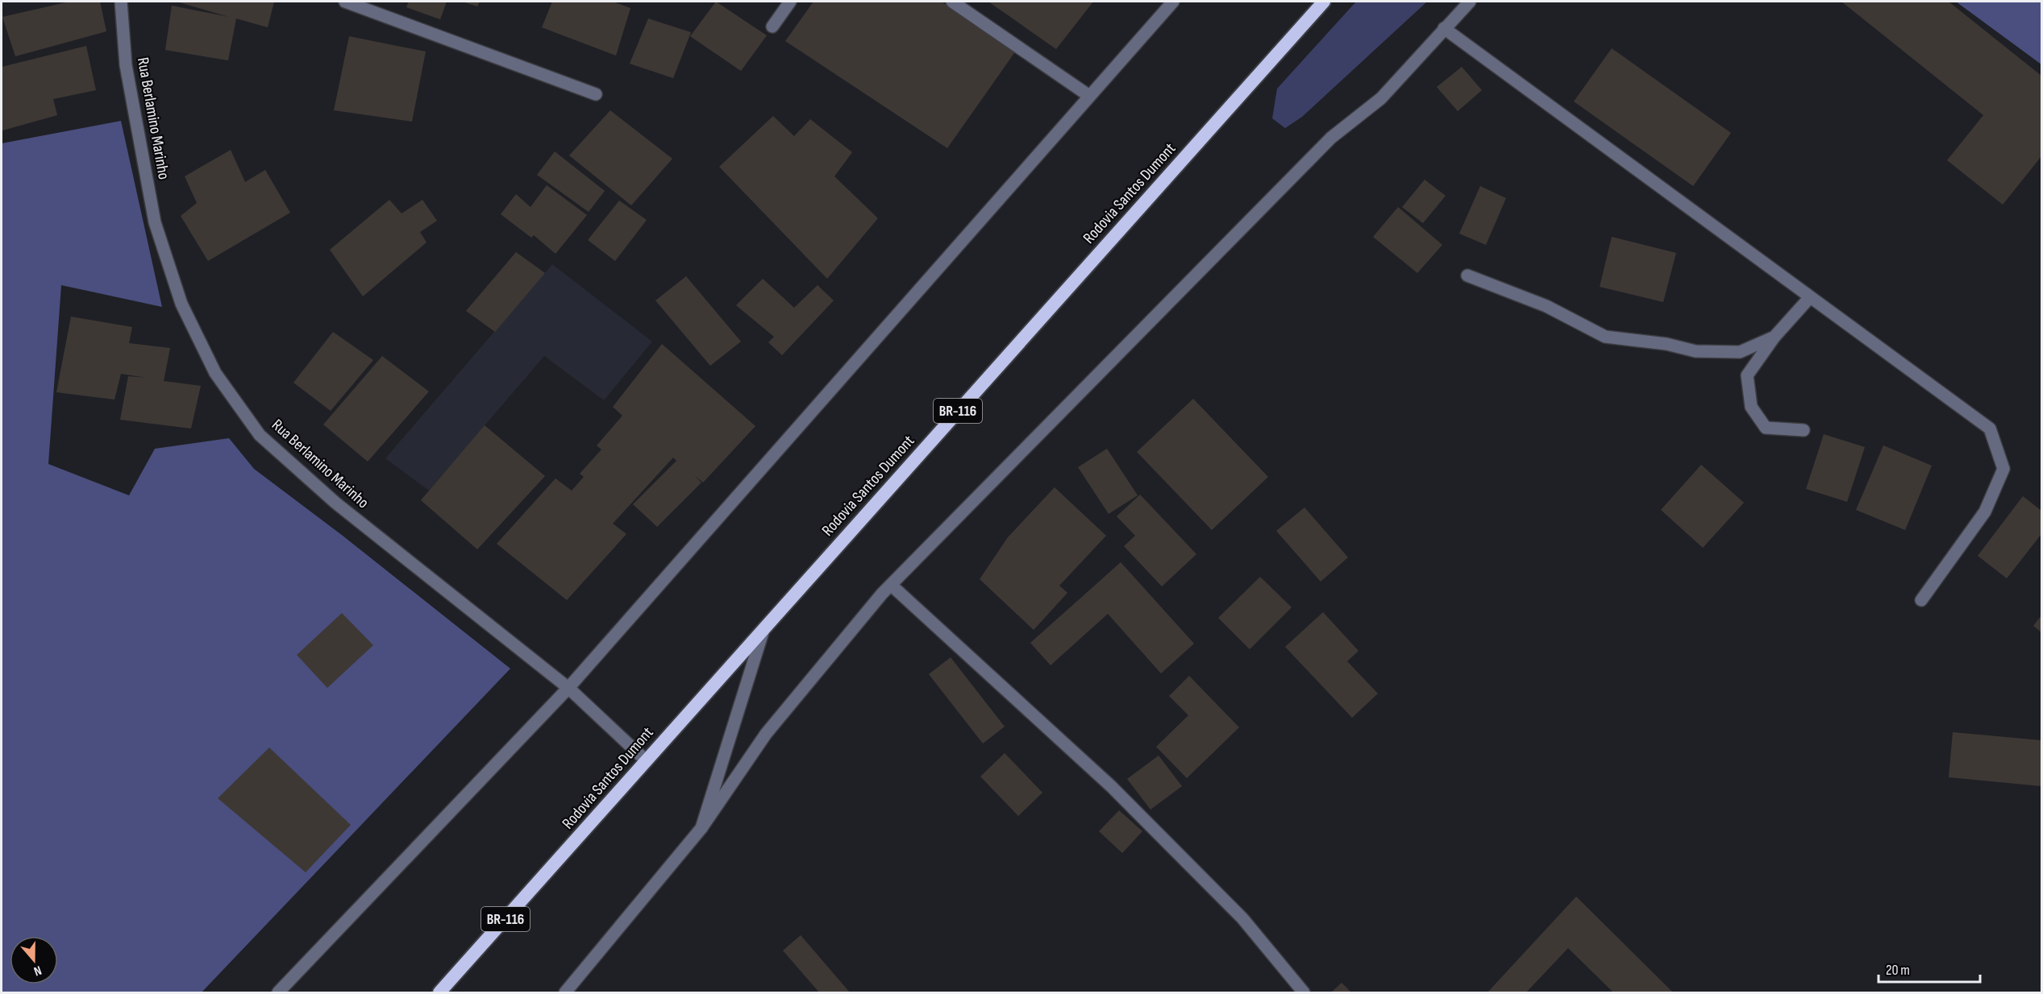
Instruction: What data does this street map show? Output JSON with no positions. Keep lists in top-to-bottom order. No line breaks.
{"streets":{"highway":["Rodovia Santos Dumont","BR-116"],"street":["Rua Berlamino Marinho"]},"crossings":[["Rua Berlamino Marinho","Rodovia Santos Dumont"]],"scale_bar":"20 m","north":"bottom"}
